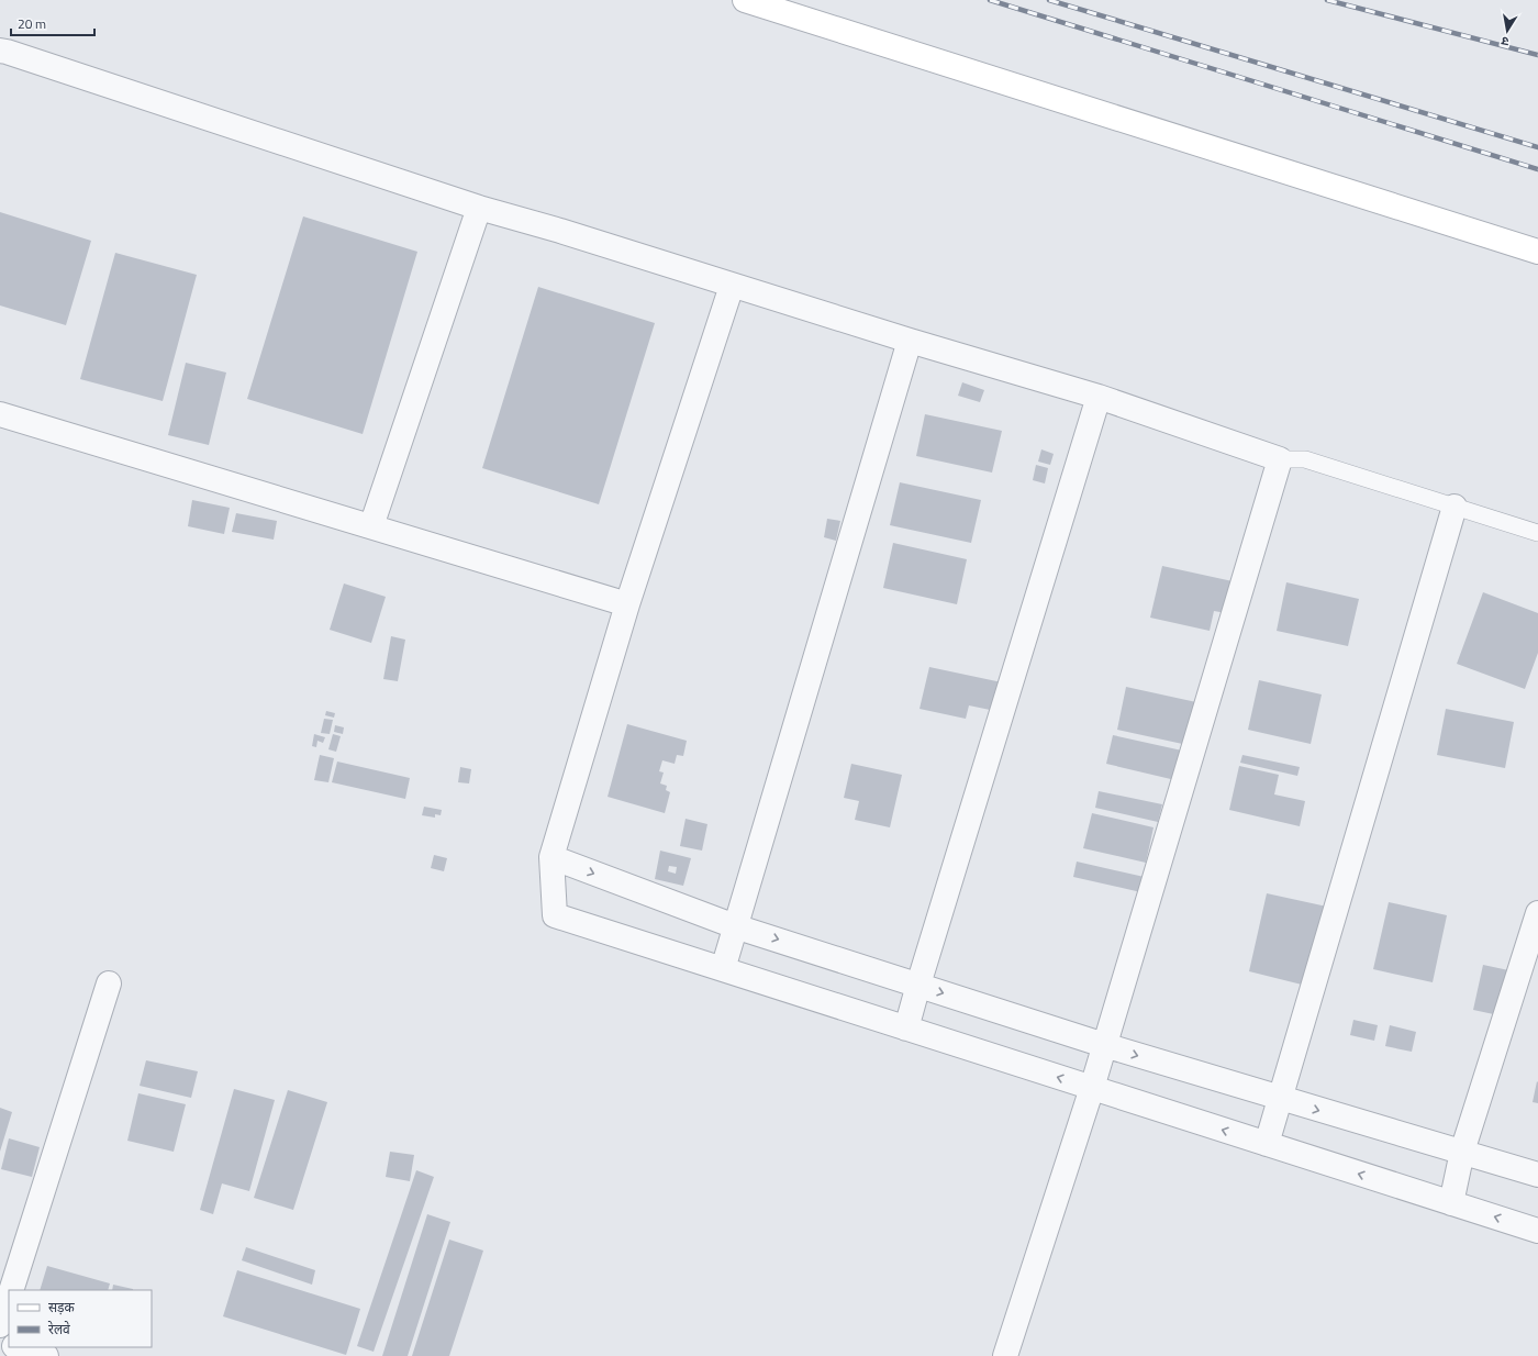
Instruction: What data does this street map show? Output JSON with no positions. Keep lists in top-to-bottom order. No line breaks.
{"legend":["सड़क","रेलवे"],"scale_bar":"20 m","north":"bottom"}
